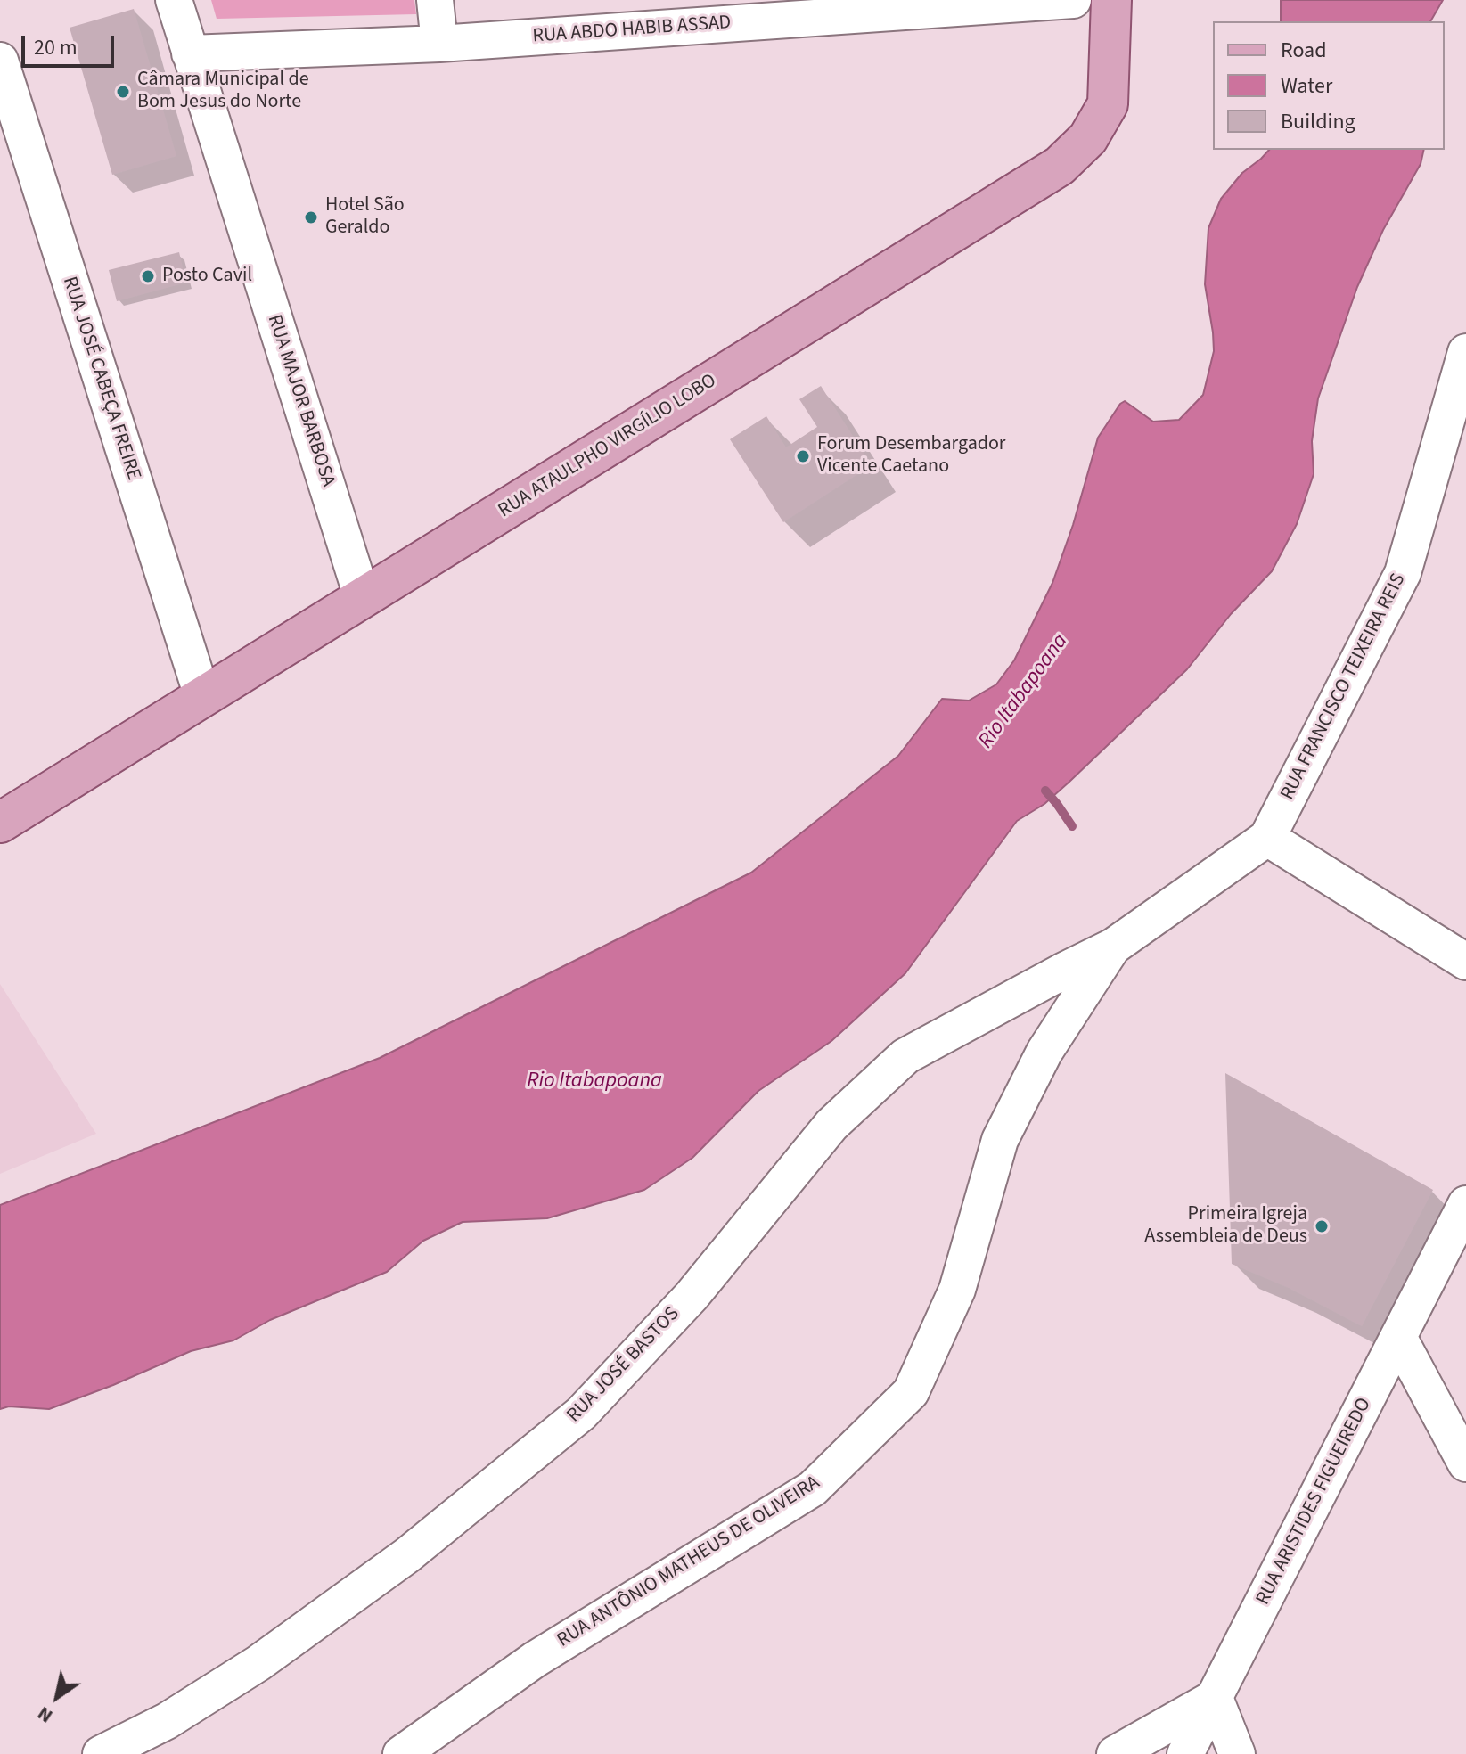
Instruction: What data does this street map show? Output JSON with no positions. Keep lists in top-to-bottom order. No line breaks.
{"streets":{"main road":["RUA ATAULPHO VIRGÍLIO LOBO"],"street":["RUA ABDO HABIB ASSAD","RUA JOSÉ CABEÇA FREIRE","RUA MAJOR BARBOSA","RUA FRANCISCO TEIXEIRA REIS","RUA JOSÉ BASTOS","RUA ARISTIDES FIGUEIREDO","RUA ANTÔNIO MATHEUS DE OLIVEIRA"]},"crossings":[["RUA ABDO HABIB ASSAD","RUA MAJOR BARBOSA"],["RUA JOSÉ CABEÇA FREIRE","RUA ATAULPHO VIRGÍLIO LOBO"],["RUA MAJOR BARBOSA","RUA ATAULPHO VIRGÍLIO LOBO"],["RUA FRANCISCO TEIXEIRA REIS","RUA JOSÉ BASTOS"],["RUA FRANCISCO TEIXEIRA REIS","RUA ANTÔNIO MATHEUS DE OLIVEIRA"],["RUA JOSÉ BASTOS","RUA ANTÔNIO MATHEUS DE OLIVEIRA"]],"water":["Rio Itabapoana"],"places":["Câmara Municipal de Bom Jesus do Norte","Hotel São Geraldo","Posto Cavil","Forum Desembargador Vicente Caetano","Primeira Igreja Assembleia de Deus"],"legend":["Road","Water","Building"],"scale_bar":"20 m","north":"bottom left"}
